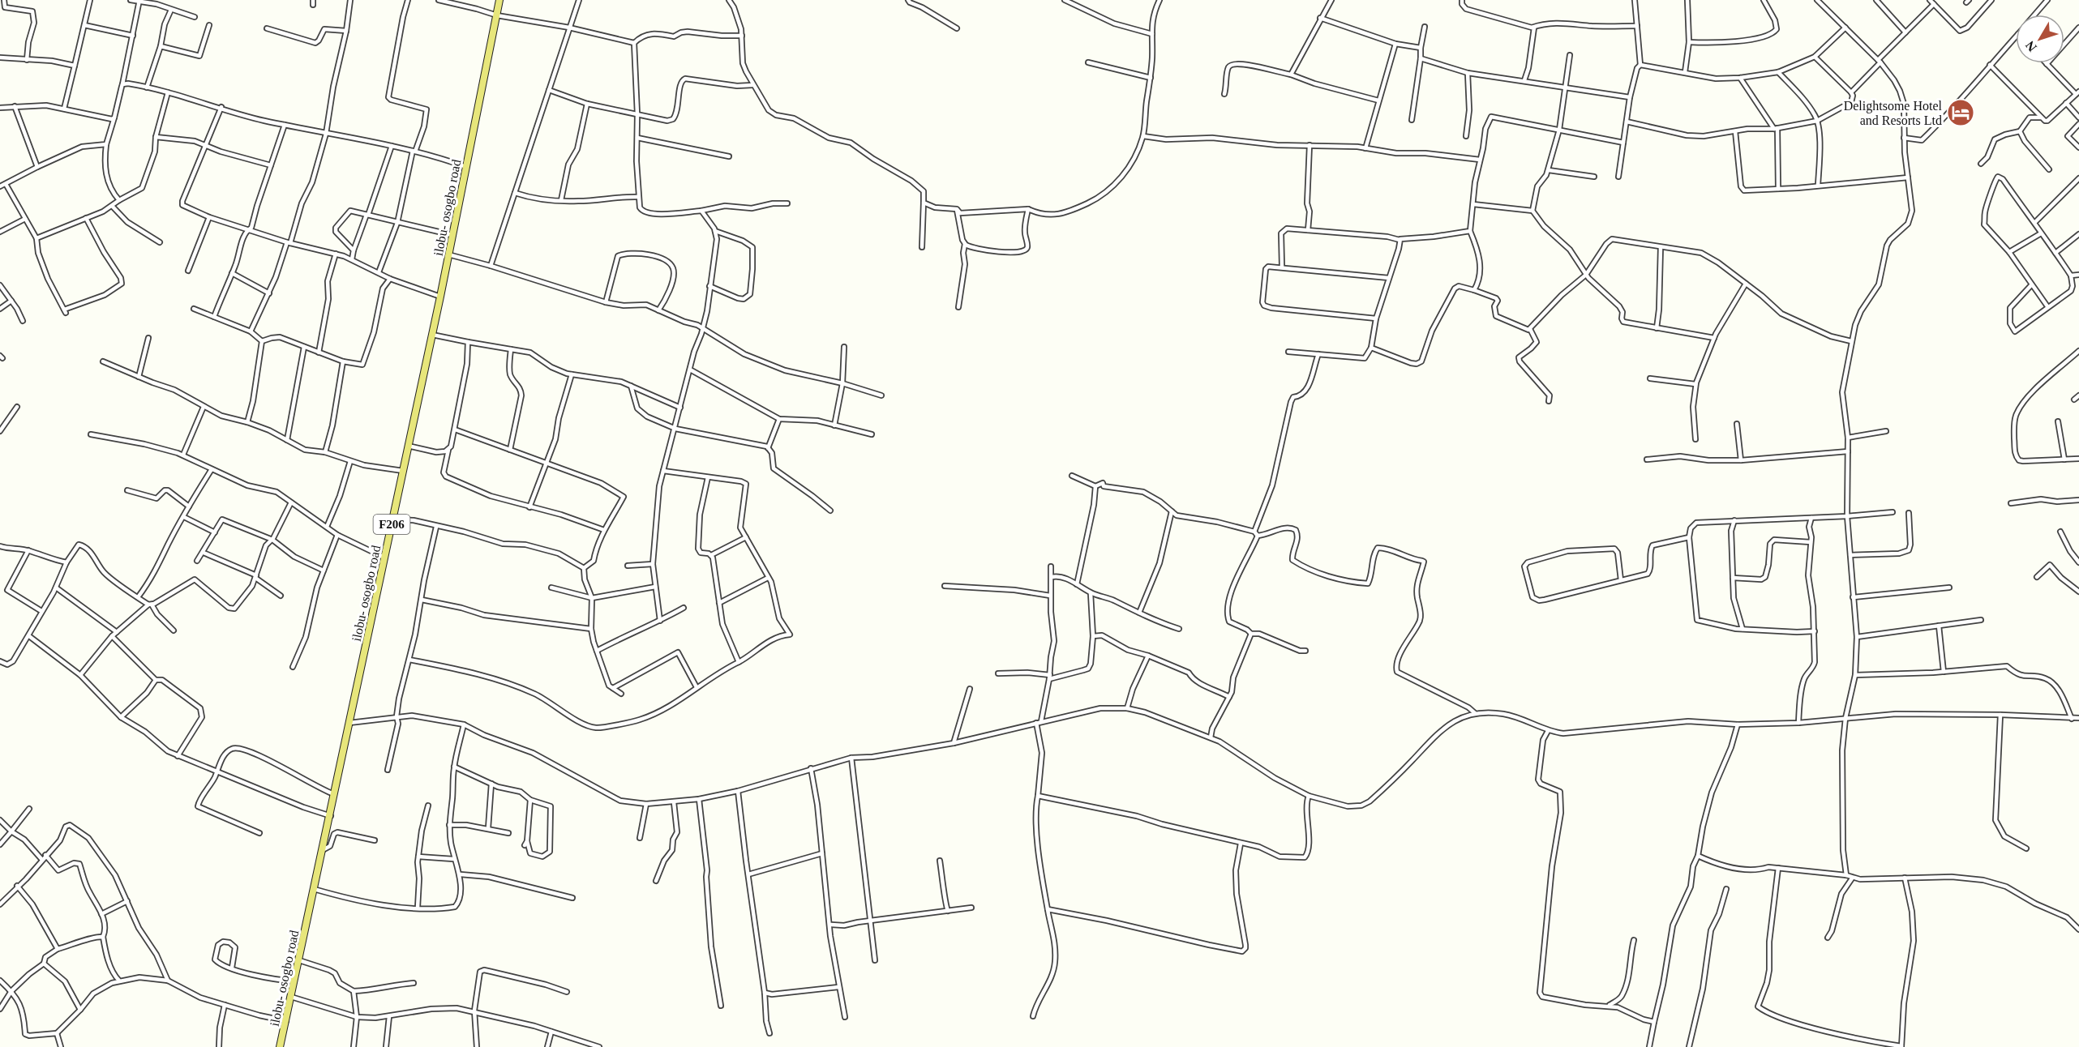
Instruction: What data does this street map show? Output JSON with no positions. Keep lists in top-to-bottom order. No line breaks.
{"streets":{"main road":["ilobu- osogbo road","F206"]},"places":{"hotel":["Delightsome Hotel and Resorts Ltd"]},"north":"bottom left"}
